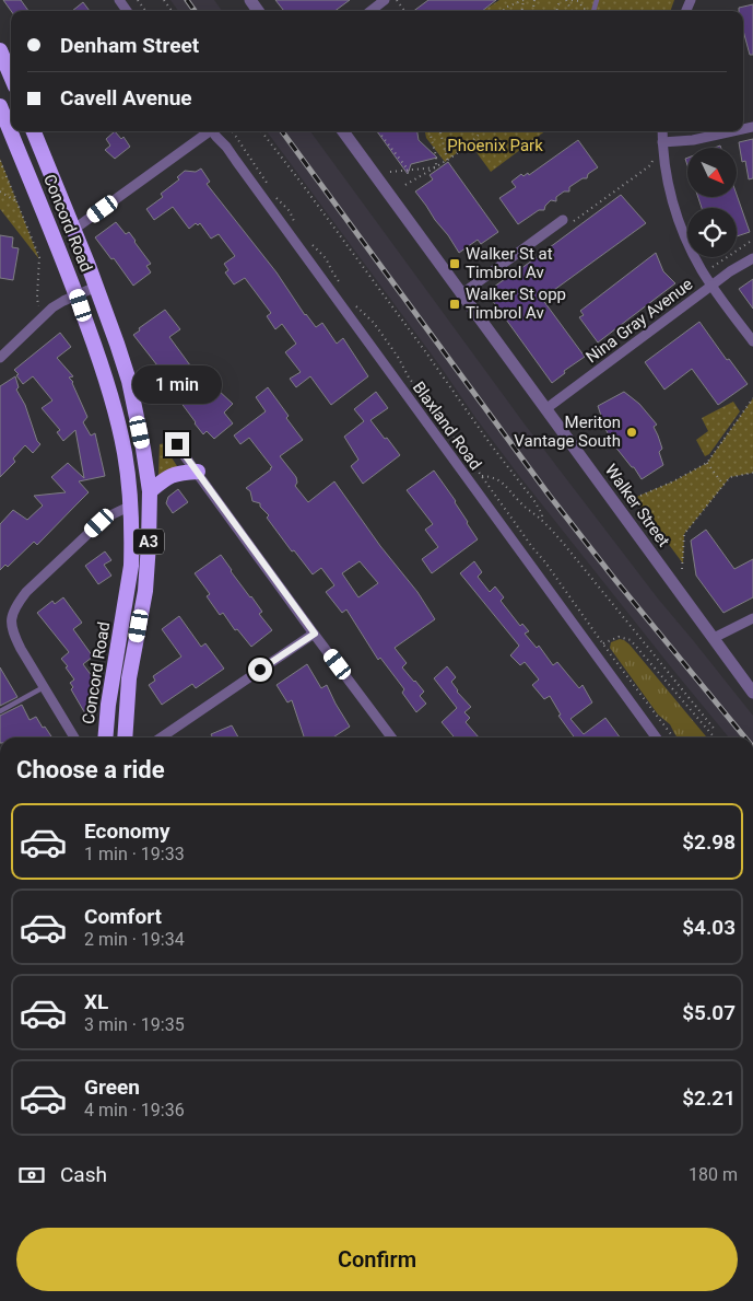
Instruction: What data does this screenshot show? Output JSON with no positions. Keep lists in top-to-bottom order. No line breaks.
{"streets":{"highway":["Concord Road","A3"],"street":["Nina Gray Avenue","Blaxland Road","Walker Street"]},"crossings":[["Nina Gray Avenue","Walker Street"]],"parks":["Phoenix Park"],"places":{"transit":["Walker St at Timbrol Av","Walker St opp Timbrol Av"],"other":["Meriton Vantage South"]},"north":"bottom right","page":{"banner":["Denham Street","Cavell Avenue"],"bubble":"1 min","heading":"Choose a ride","list":[{"name":"Economy","note":"1 min · 19:33","value":"$2.98"},{"name":"Comfort","note":"2 min · 19:34","value":"$4.03"},{"name":"XL","note":"3 min · 19:35","value":"$5.07"},{"name":"Green","note":"4 min · 19:36","value":"$2.21"}],"pay":["Cash","180 m"],"buttons":"Confirm"}}
